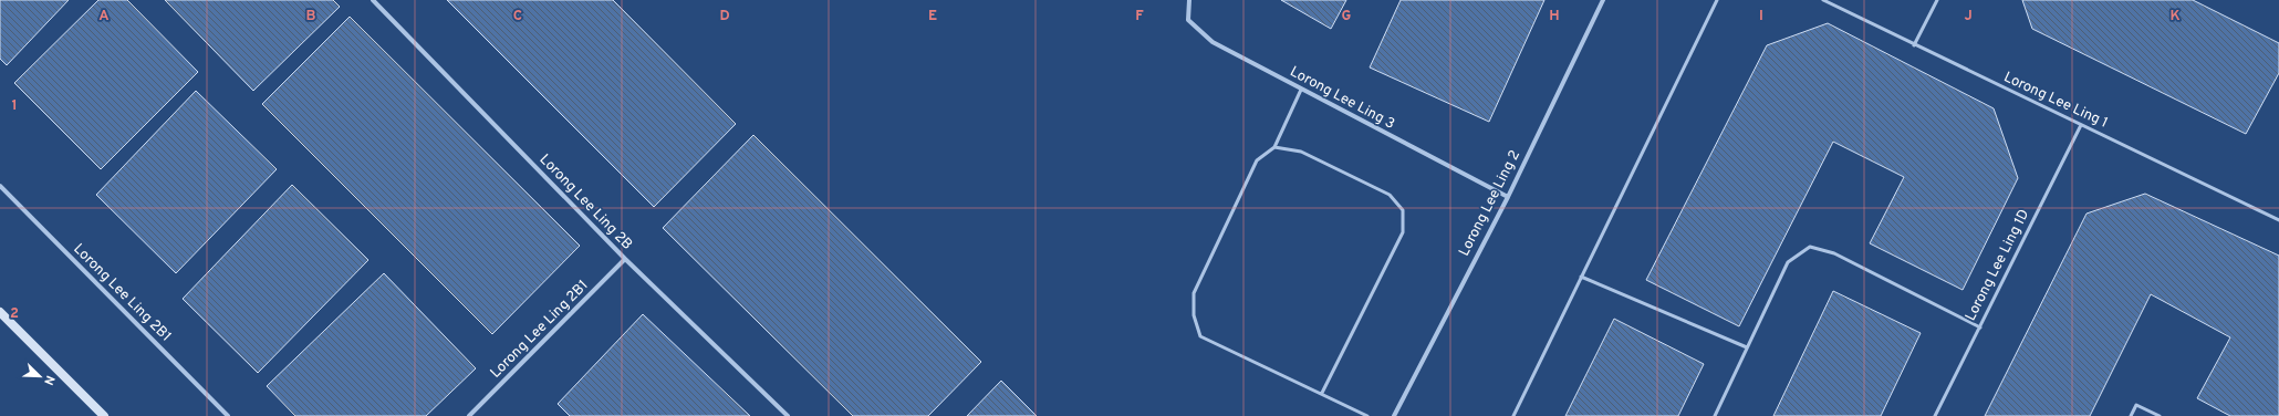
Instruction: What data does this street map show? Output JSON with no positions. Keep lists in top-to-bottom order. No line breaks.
{"streets":{"street":["Lorong Lee Ling 3","Lorong Lee Ling 2B","Lorong Lee Ling 2","Lorong Lee Ling 2B1"],"lane":["Lorong Lee Ling 1","Lorong Lee Ling 1D"]},"crossings":[["Lorong Lee Ling 3","Lorong Lee Ling 2"],["Lorong Lee Ling 1","Lorong Lee Ling 1D"],["Lorong Lee Ling 2B","Lorong Lee Ling 2B1"]],"north":"bottom right","grid":{"columns":["A","B","C","D","E","F","G","H","I","J","K"],"rows":["1","2"]}}
